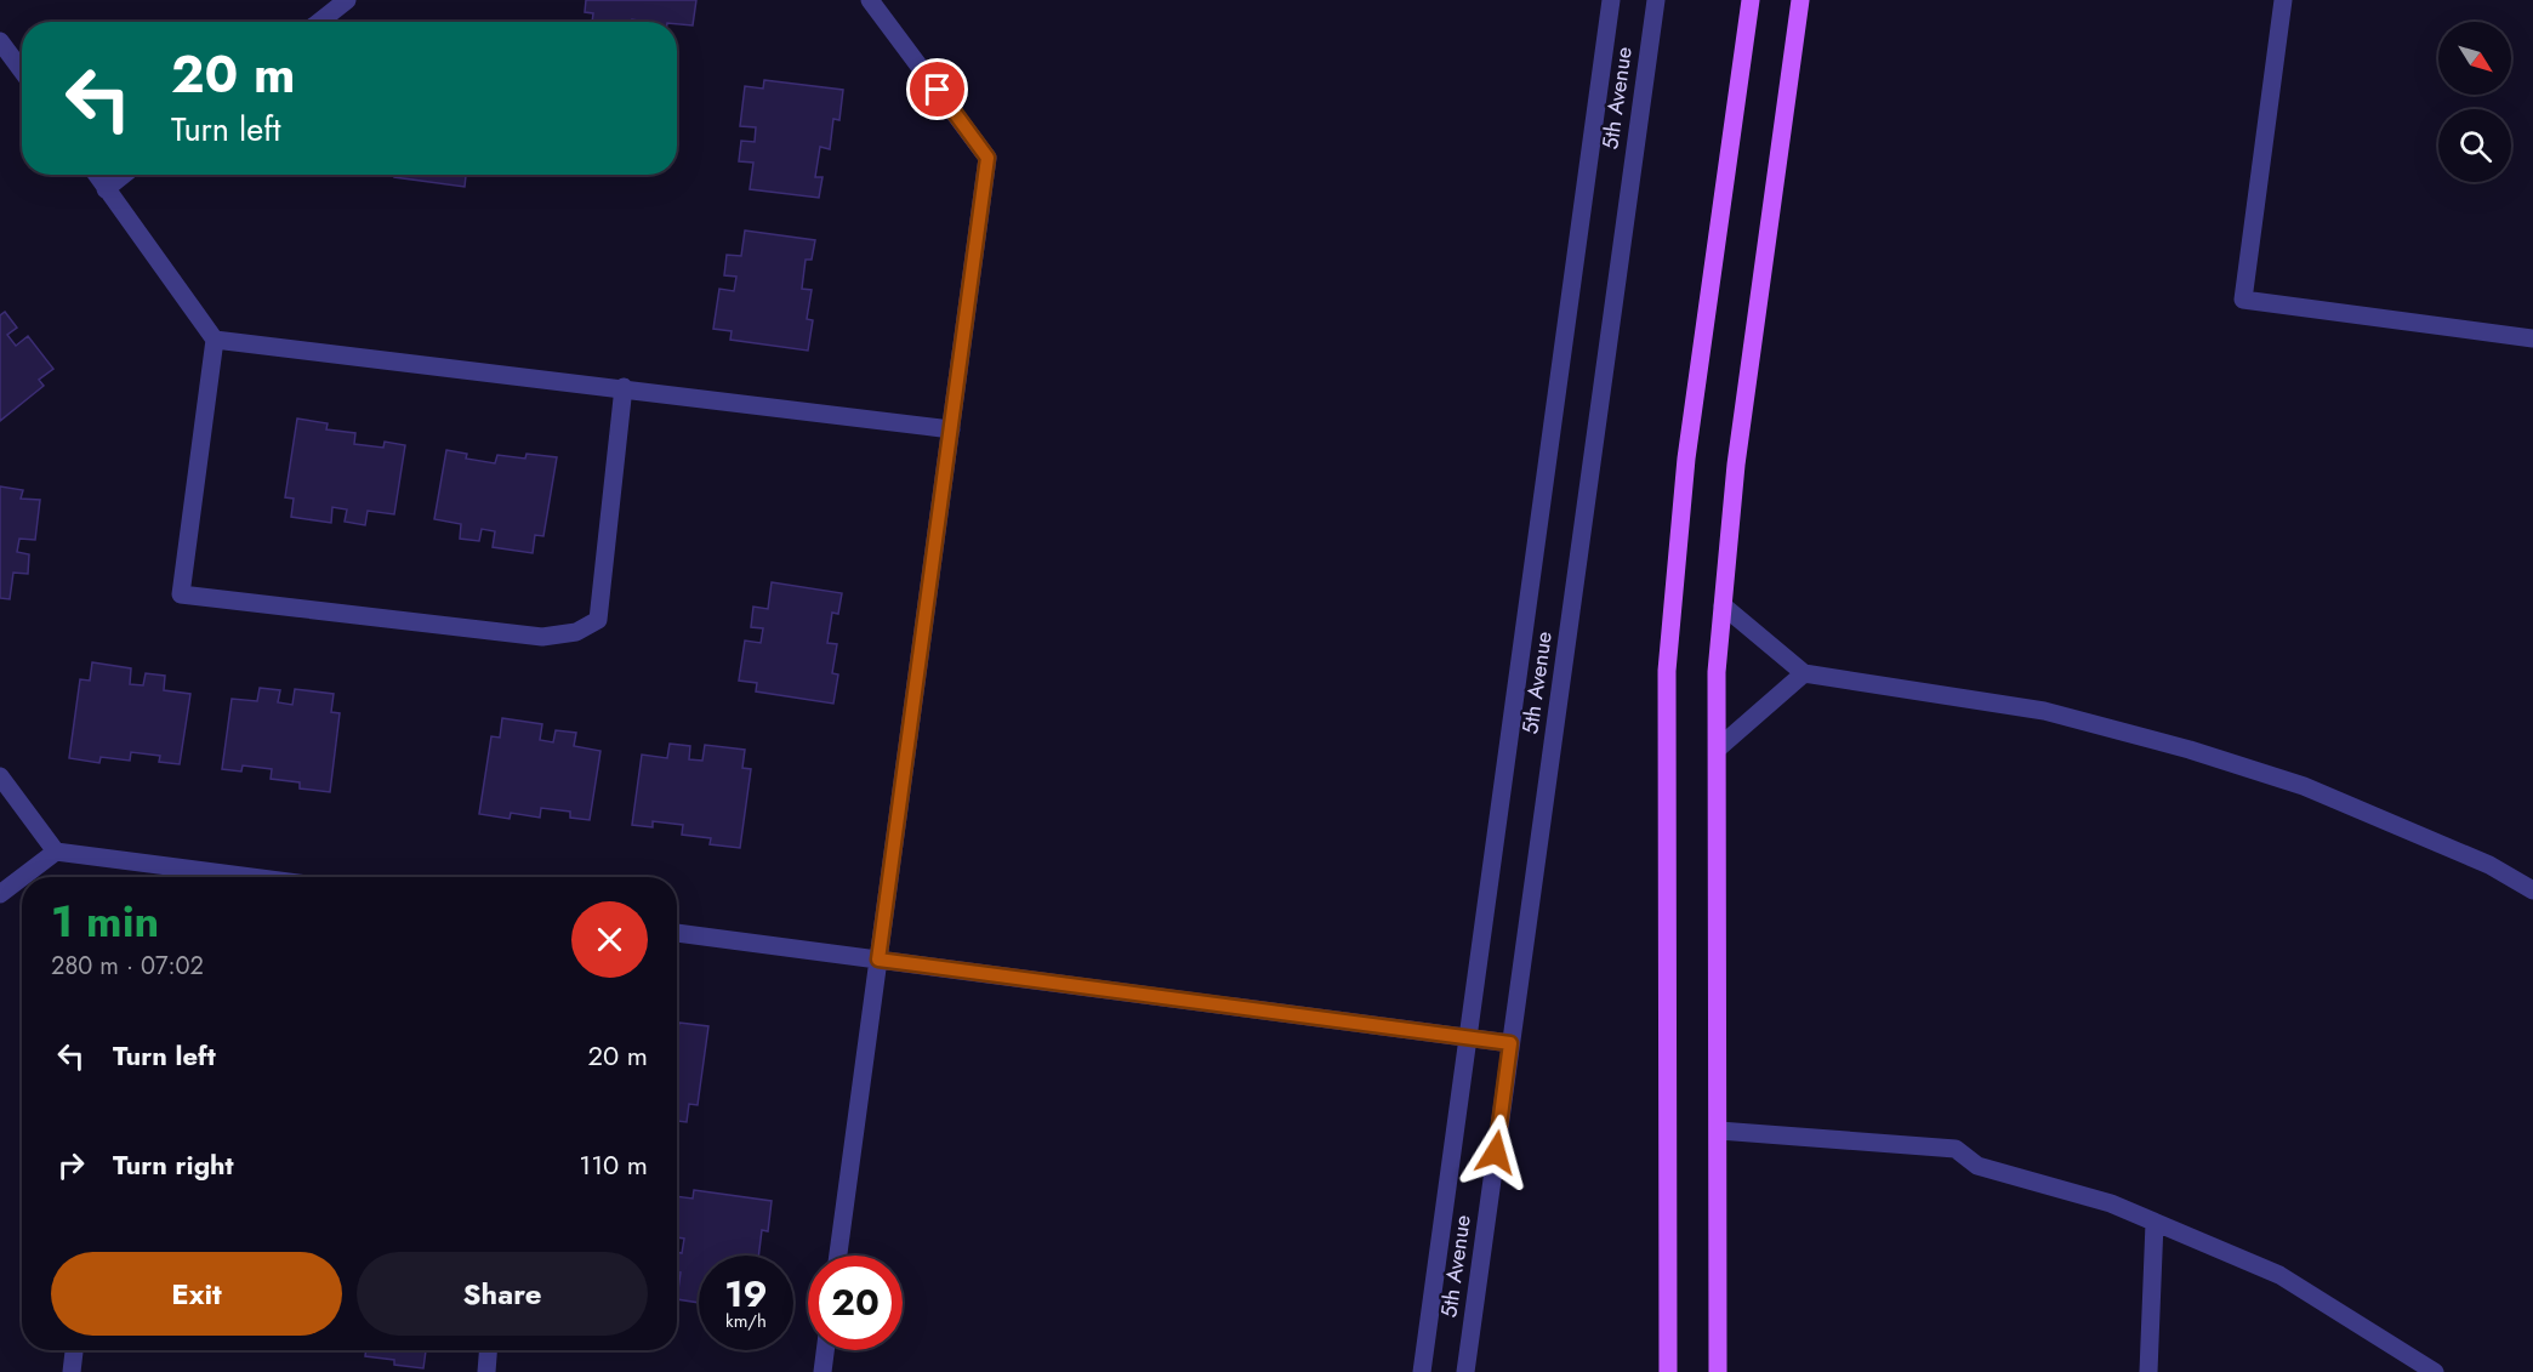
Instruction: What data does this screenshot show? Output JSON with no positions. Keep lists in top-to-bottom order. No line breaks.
{"streets":{"street":["5th Avenue"]},"north":"bottom right","page":{"turn":["20 m","Turn left"],"heading":["1 min","280 m · 07:02"],"list":[{"name":"Turn left","value":"20 m"},{"name":"Turn right","value":"110 m"}],"buttons":["Exit","Share"],"speed":"19 km/h","limit":"20"}}
